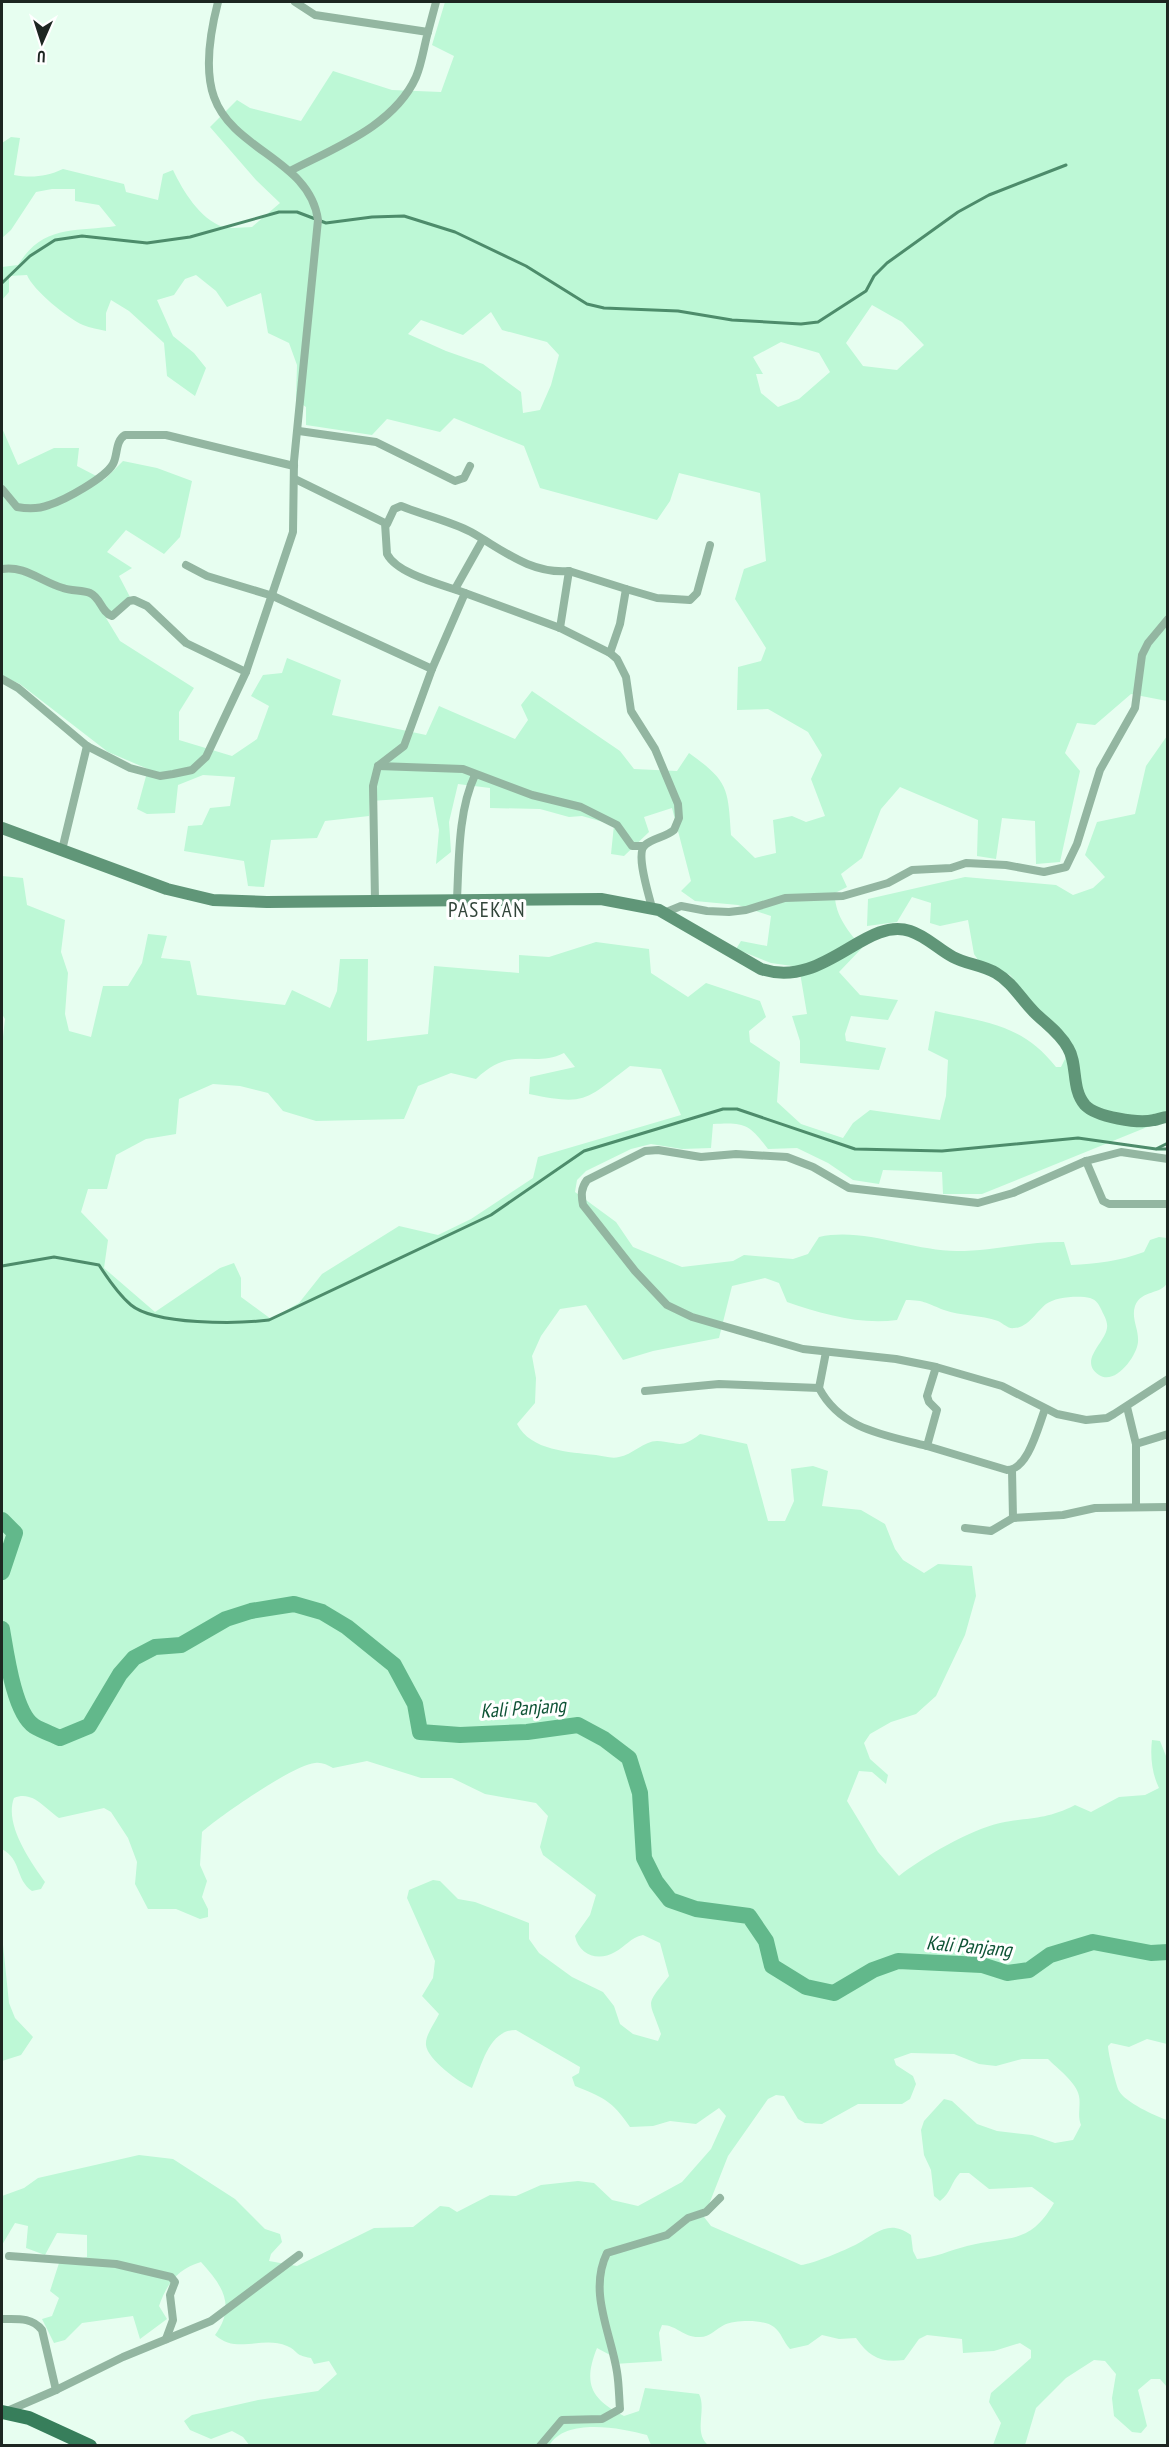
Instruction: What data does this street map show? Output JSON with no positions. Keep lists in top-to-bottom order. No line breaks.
{"districts":["PASEKAN"],"water":["Kali Panjang"],"north":"bottom"}
